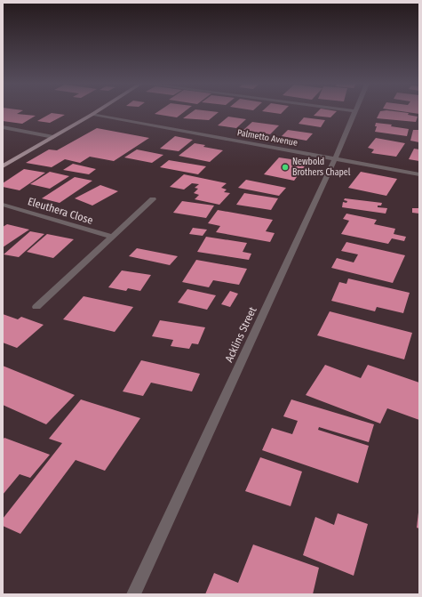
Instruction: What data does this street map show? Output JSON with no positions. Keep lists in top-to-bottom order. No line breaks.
{"streets":{"street":["Palmetto Avenue","Eleuthera Close","Acklins Street"]},"crossings":[["Palmetto Avenue","Acklins Street"]],"places":["Newbold Brothers Chapel"]}
